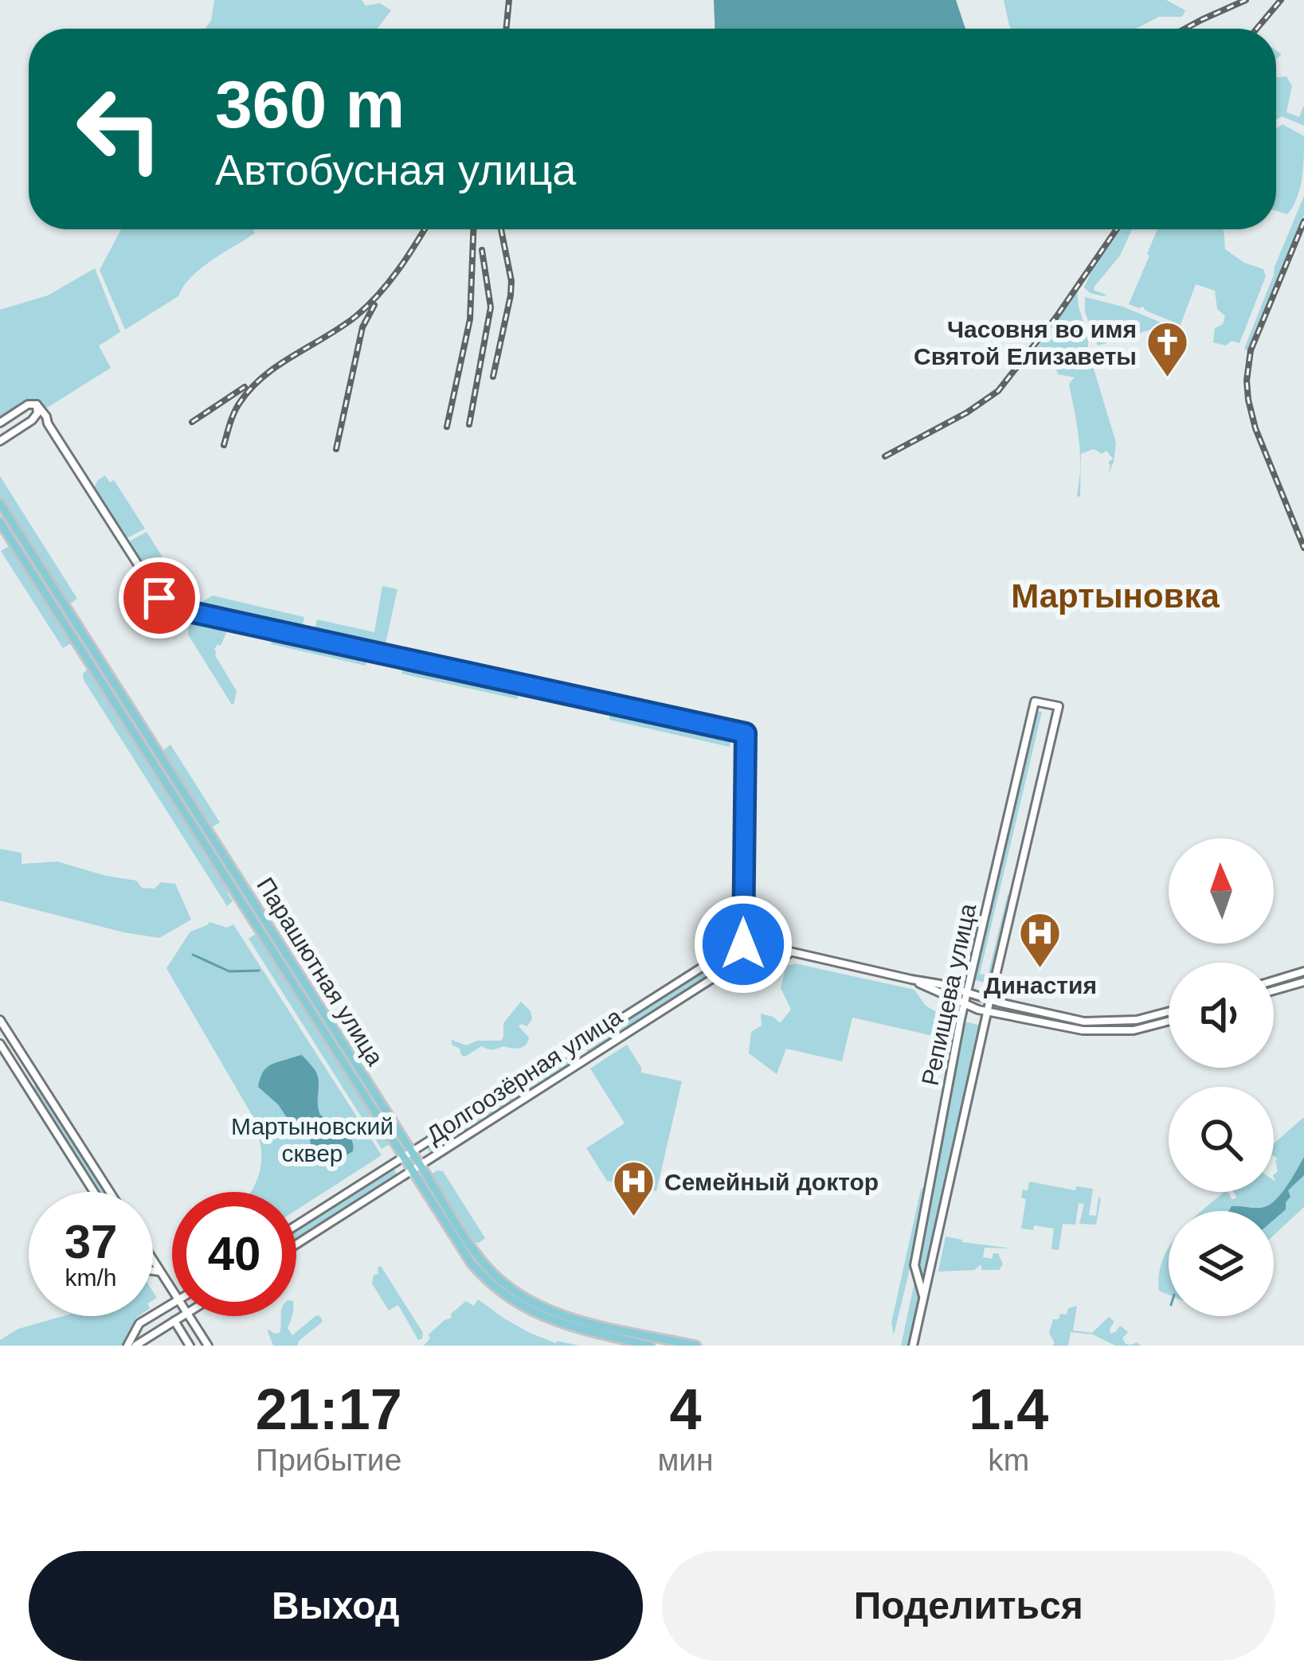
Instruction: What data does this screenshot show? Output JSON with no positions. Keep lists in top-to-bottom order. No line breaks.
{"streets":{"main road":["Парашютная улица","Репищева улица","Долгоозёрная улица"]},"crossings":[["Парашютная улица","Долгоозёрная улица"]],"districts":["Мартыновка"],"parks":["Мартыновский сквер"],"places":{"church":["Часовня во имя Святой Елизаветы"],"hospital":["Династия","Семейный доктор"]},"north":"top","page":{"turn":["360 m","Автобусная улица"],"speed":"37 km/h","limit":"40","eta":["21:17","Прибытие","4","мин","1.4","km"],"buttons":["Выход","Поделиться"]}}
